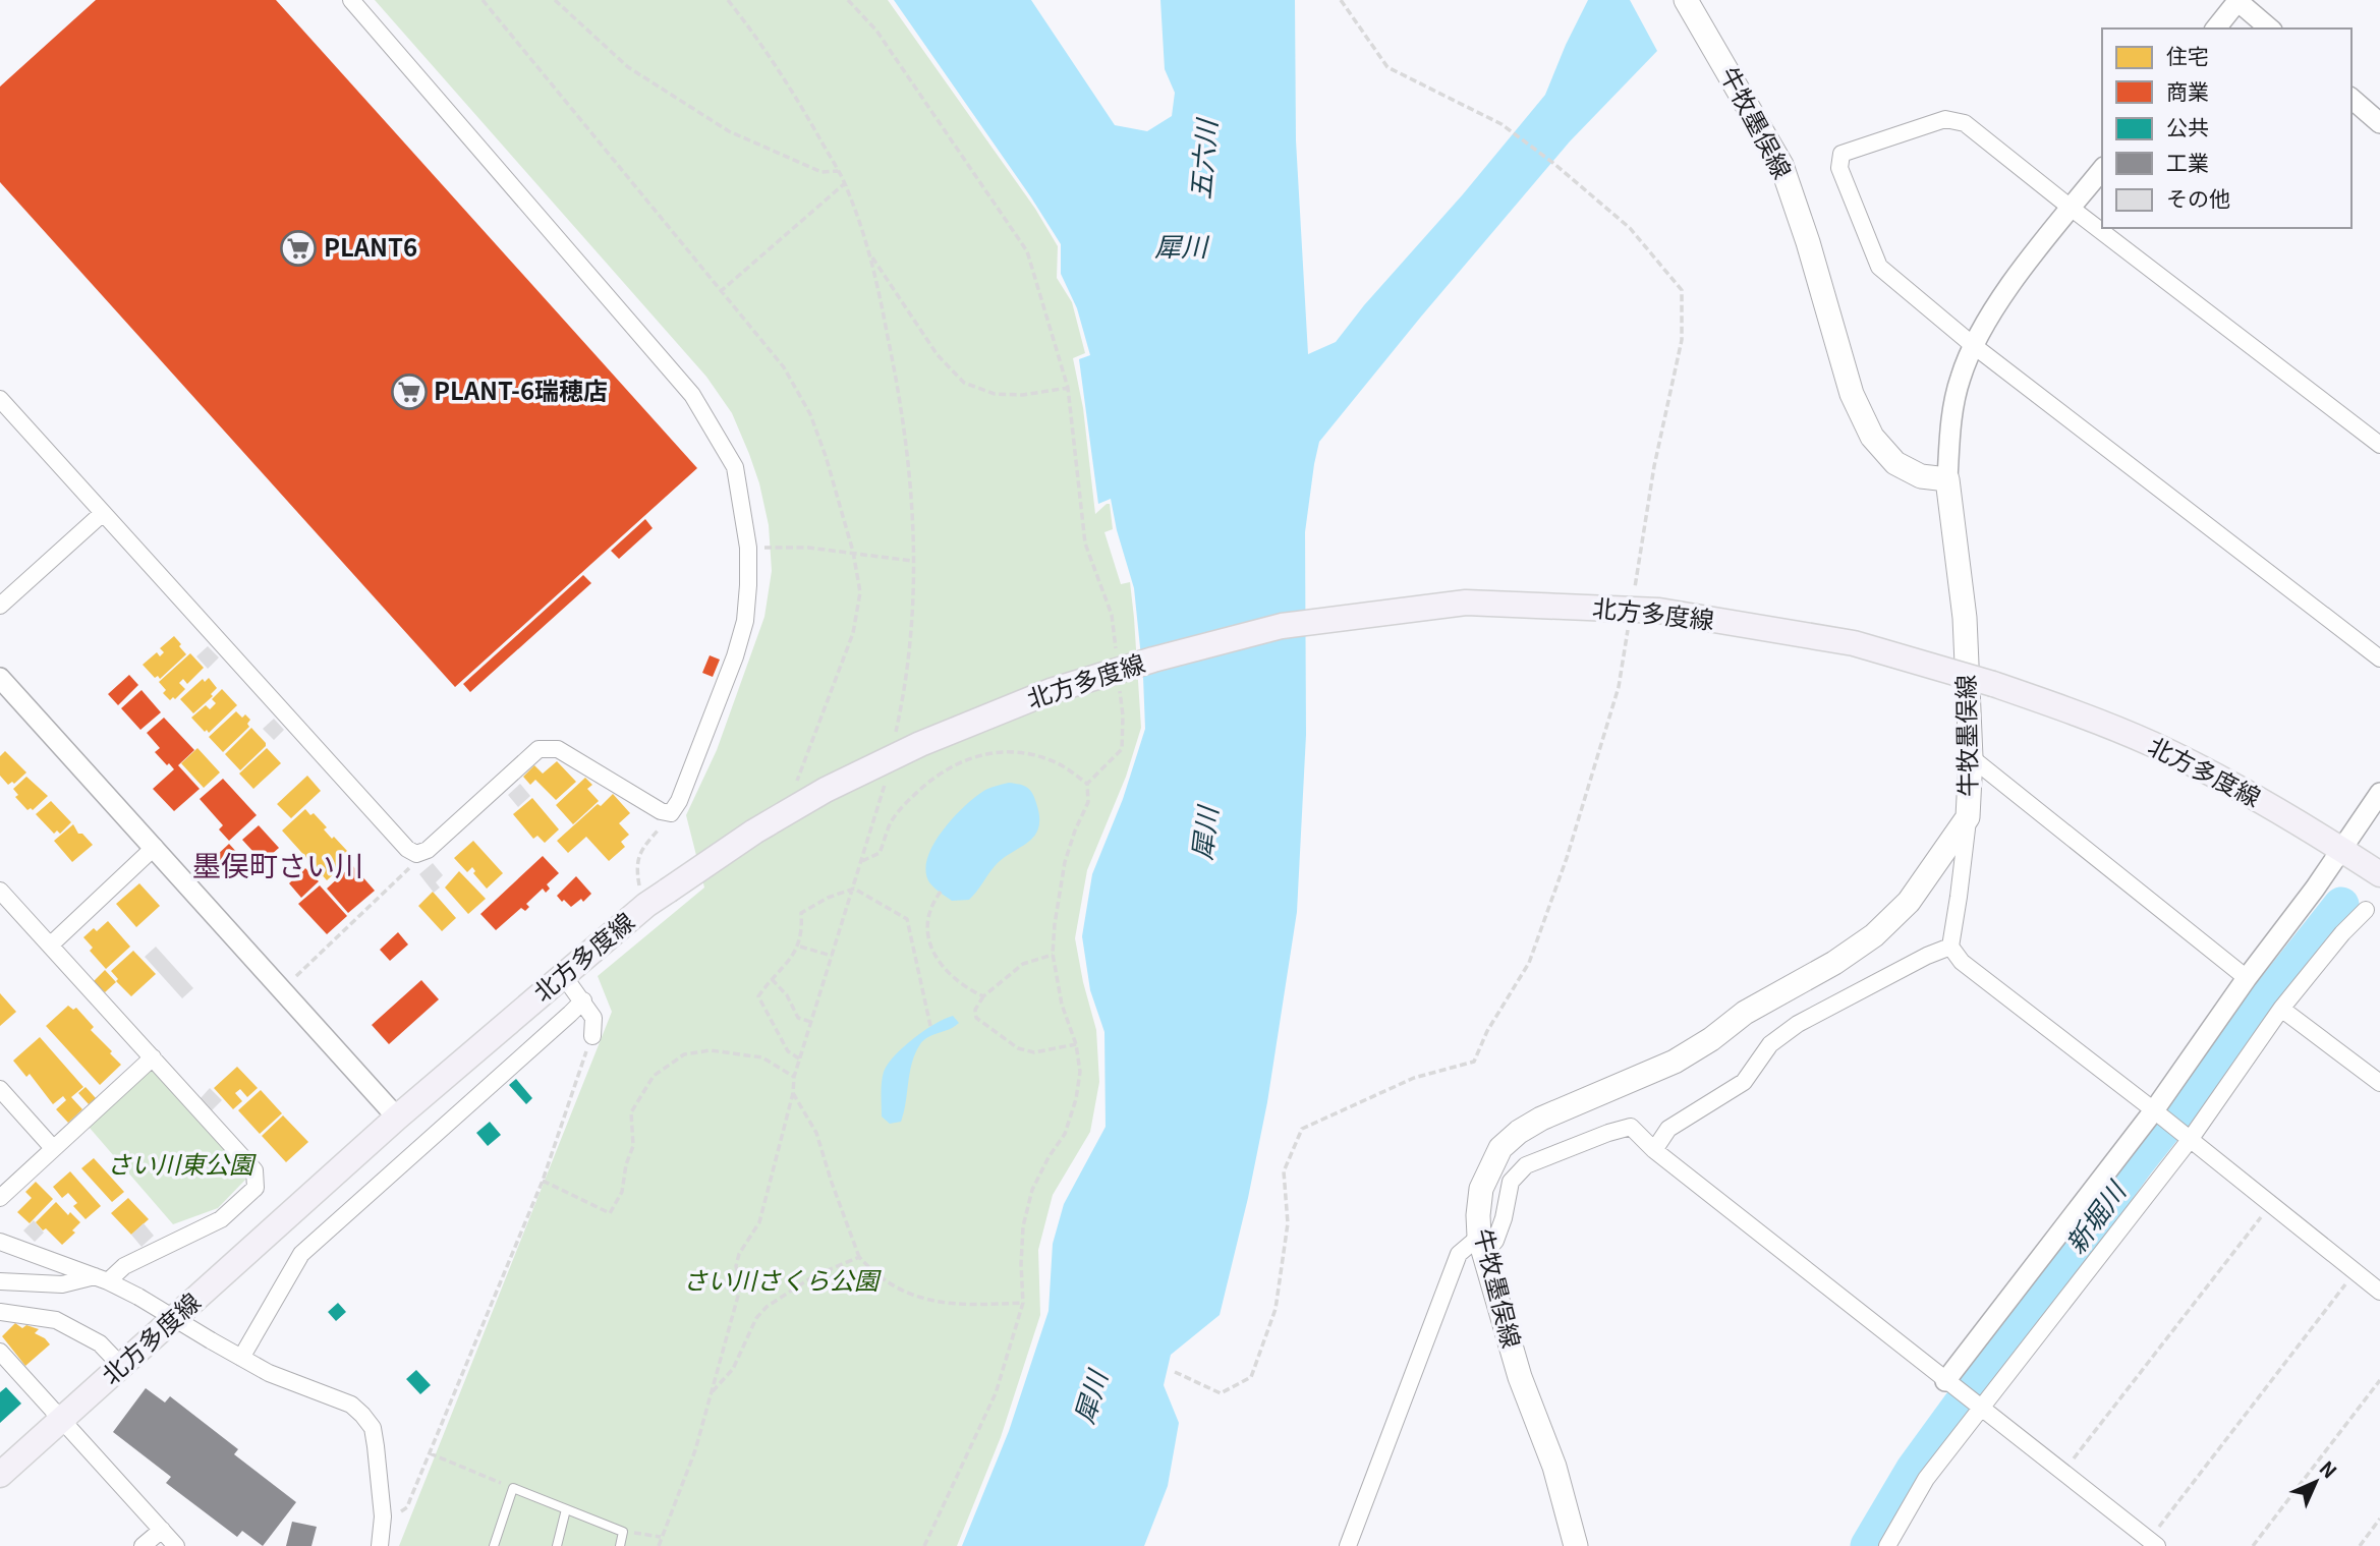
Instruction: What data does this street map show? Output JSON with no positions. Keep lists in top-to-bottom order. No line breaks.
{"streets":{"main road":["牛牧墨俣線","北方多度線"]},"districts":["墨俣町さい川"],"water":["五六川","犀川","新堀川"],"parks":["さい川東公園","さい川さくら公園"],"places":{"supermarket":["PLANT6","PLANT-6瑞穂店"]},"legend":["住宅","商業","公共","工業","その他"],"north":"top right"}
